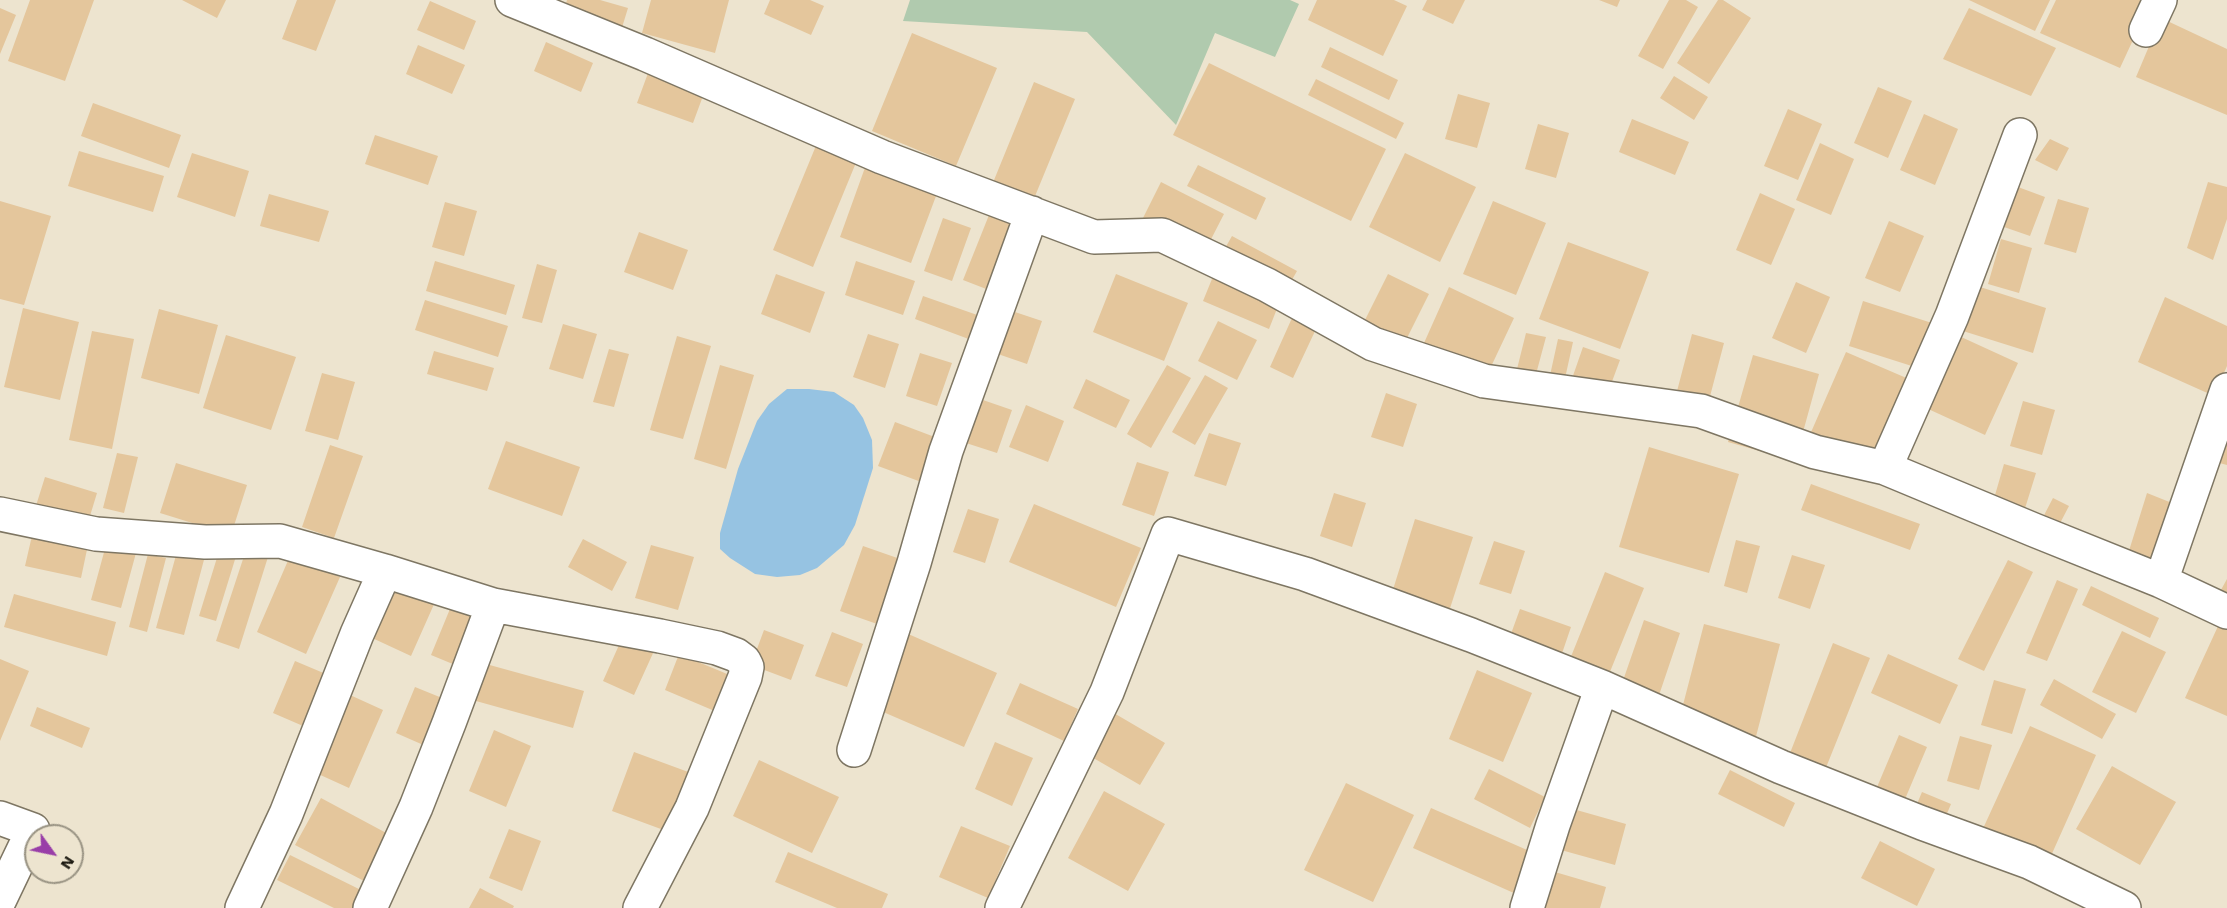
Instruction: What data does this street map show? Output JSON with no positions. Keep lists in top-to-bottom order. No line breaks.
{"north":"bottom right"}
